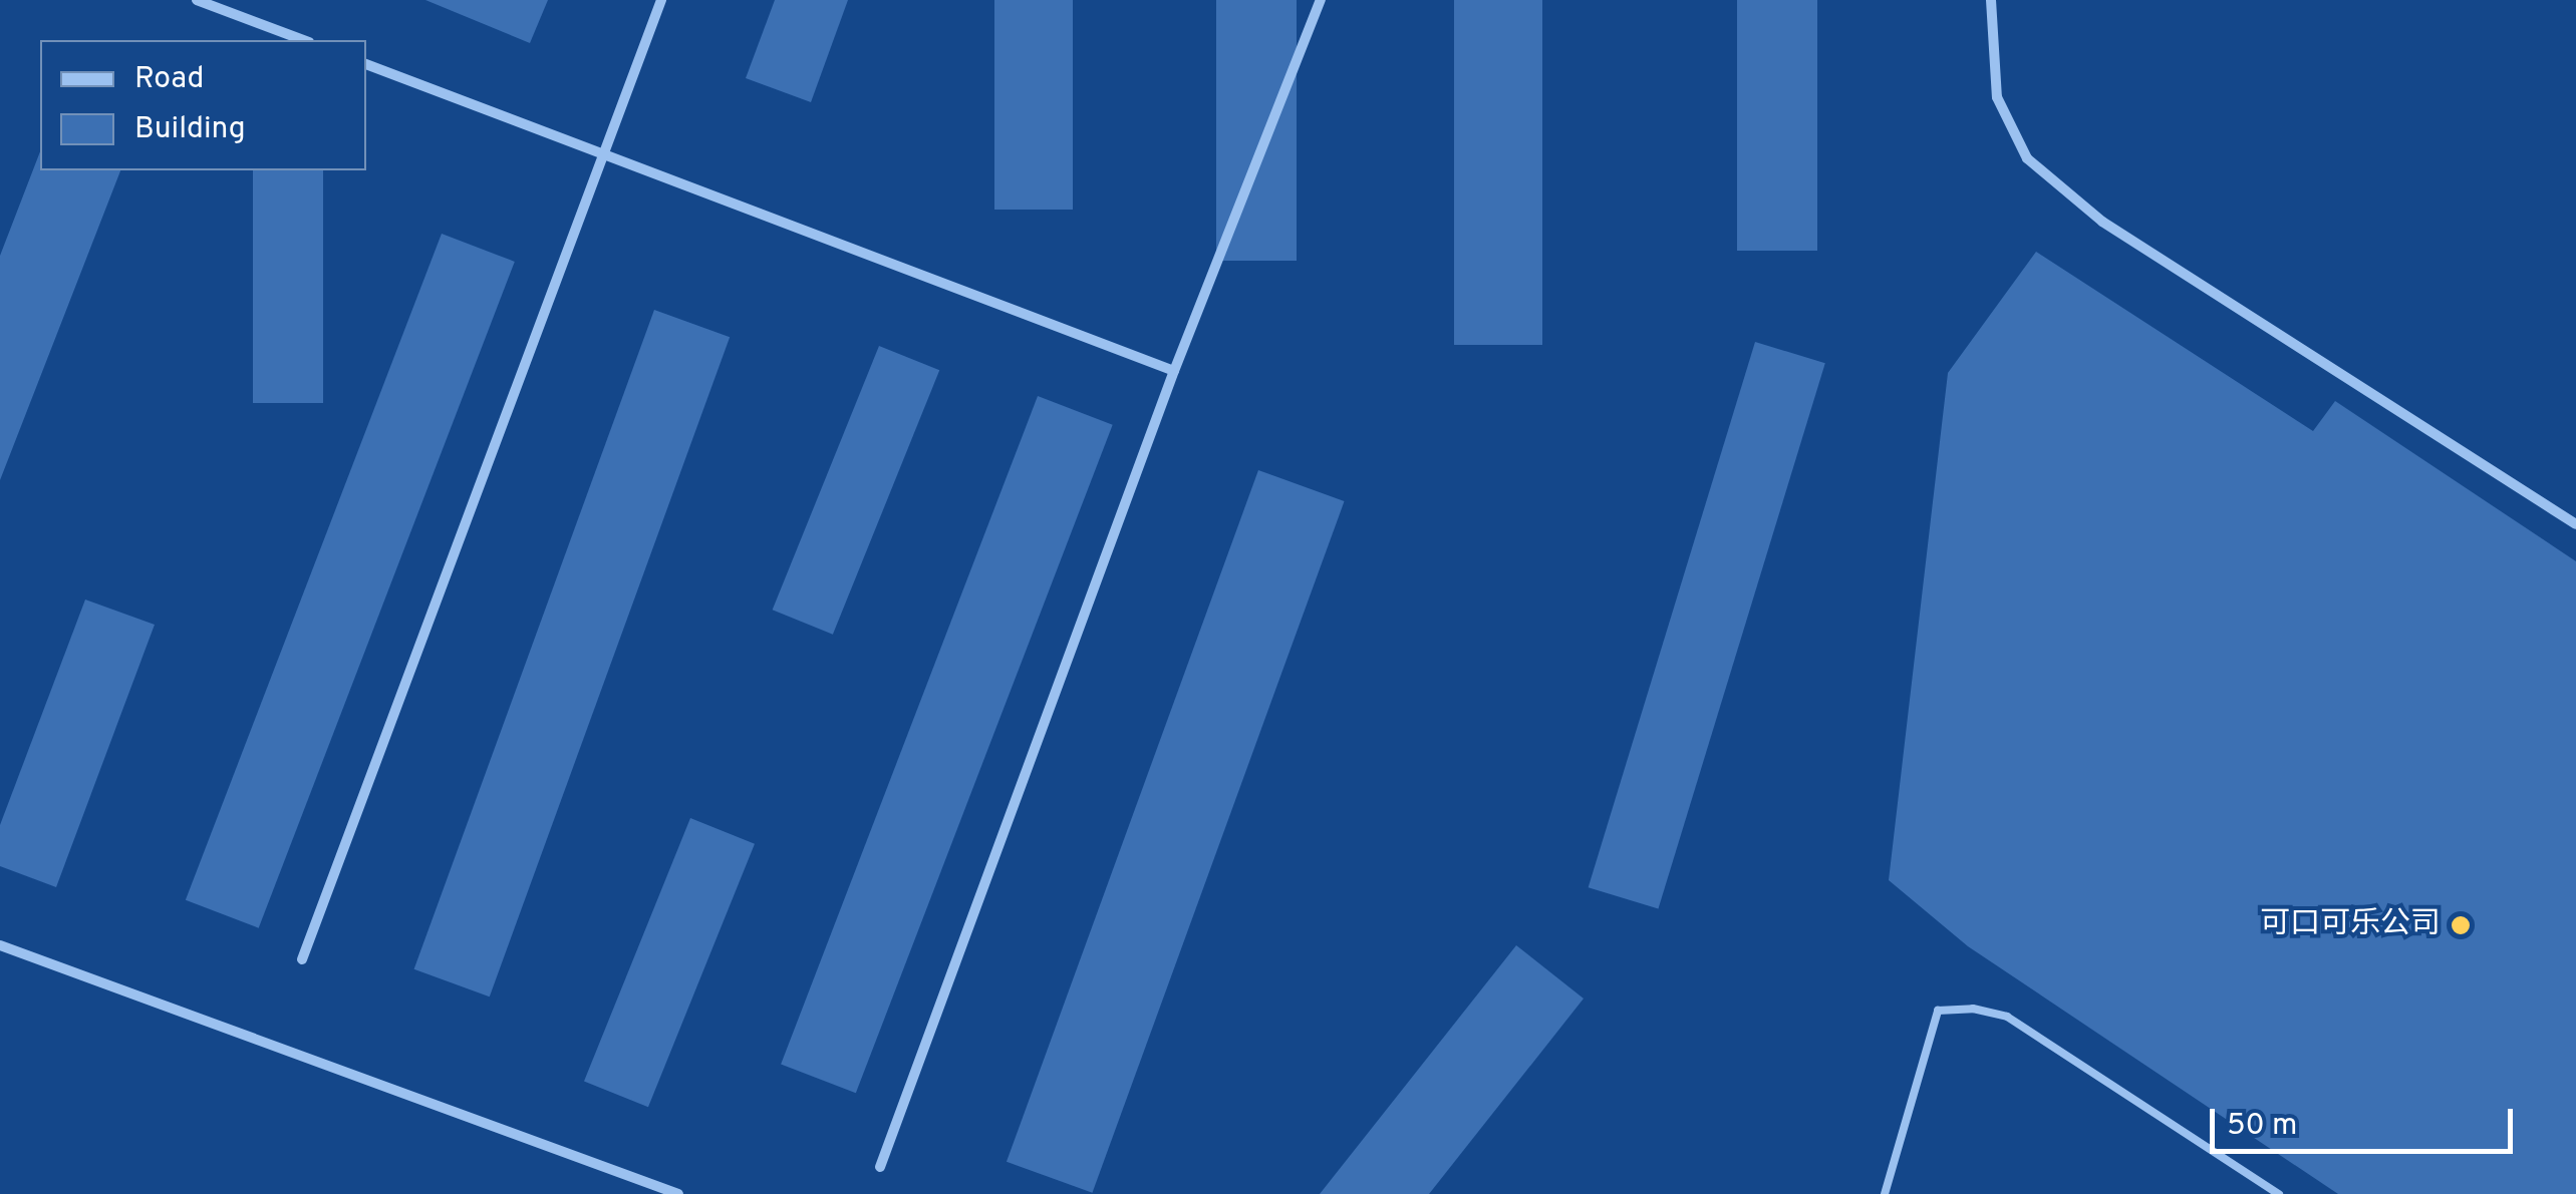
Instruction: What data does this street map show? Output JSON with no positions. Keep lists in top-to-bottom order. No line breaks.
{"places":["可口可乐公司"],"legend":["Road","Building"],"scale_bar":"50 m"}
